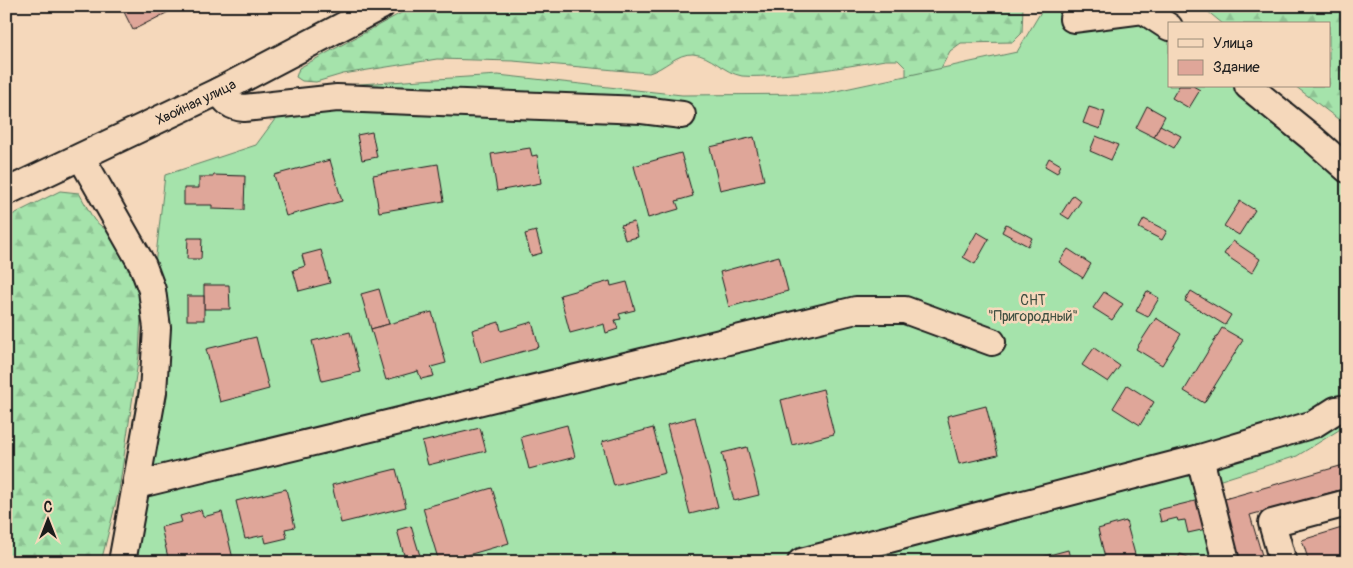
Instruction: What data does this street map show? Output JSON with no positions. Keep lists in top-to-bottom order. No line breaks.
{"streets":{"street":["Хвойная улица"]},"parks":["СНТ \"Пригородный\""],"legend":["Улица","Здание"],"north":"top"}
